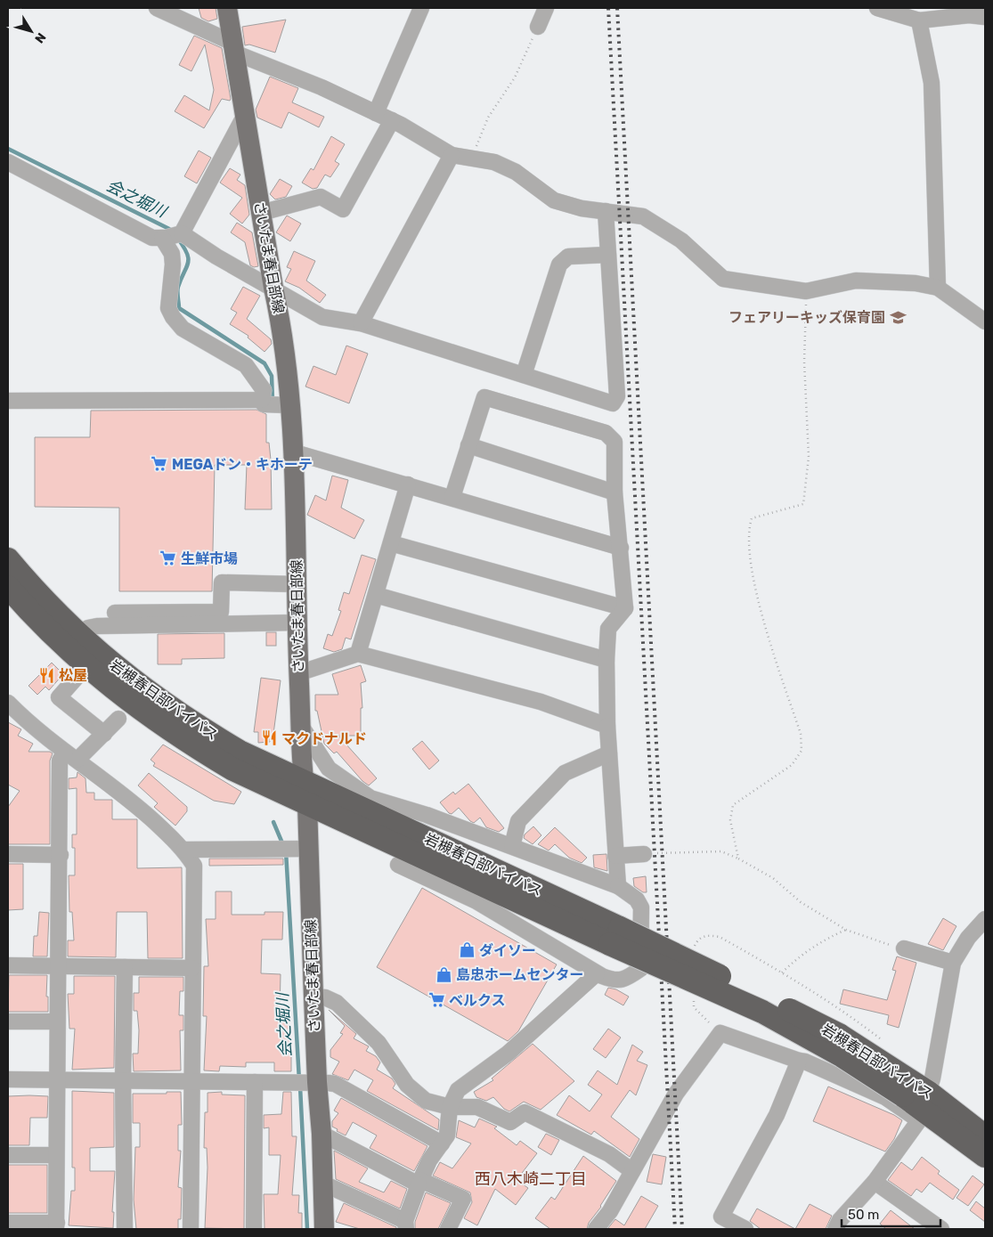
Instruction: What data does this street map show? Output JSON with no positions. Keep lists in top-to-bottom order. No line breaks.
{"streets":{"highway":["岩槻春日部バイパス"],"main road":["さいたま春日部線"]},"crossings":[["さいたま春日部線","岩槻春日部バイパス"]],"districts":["西八木崎二丁目"],"water":["会之堀川"],"places":{"school or university":["フェアリーキッズ保育園"],"supermarket":["MEGAドン・キホーテ","生鮮市場","ベルクス"],"restaurant":["松屋","マクドナルド"],"shop":["ダイソー","島忠ホームセンター"]},"scale_bar":"50 m","north":"bottom right"}
